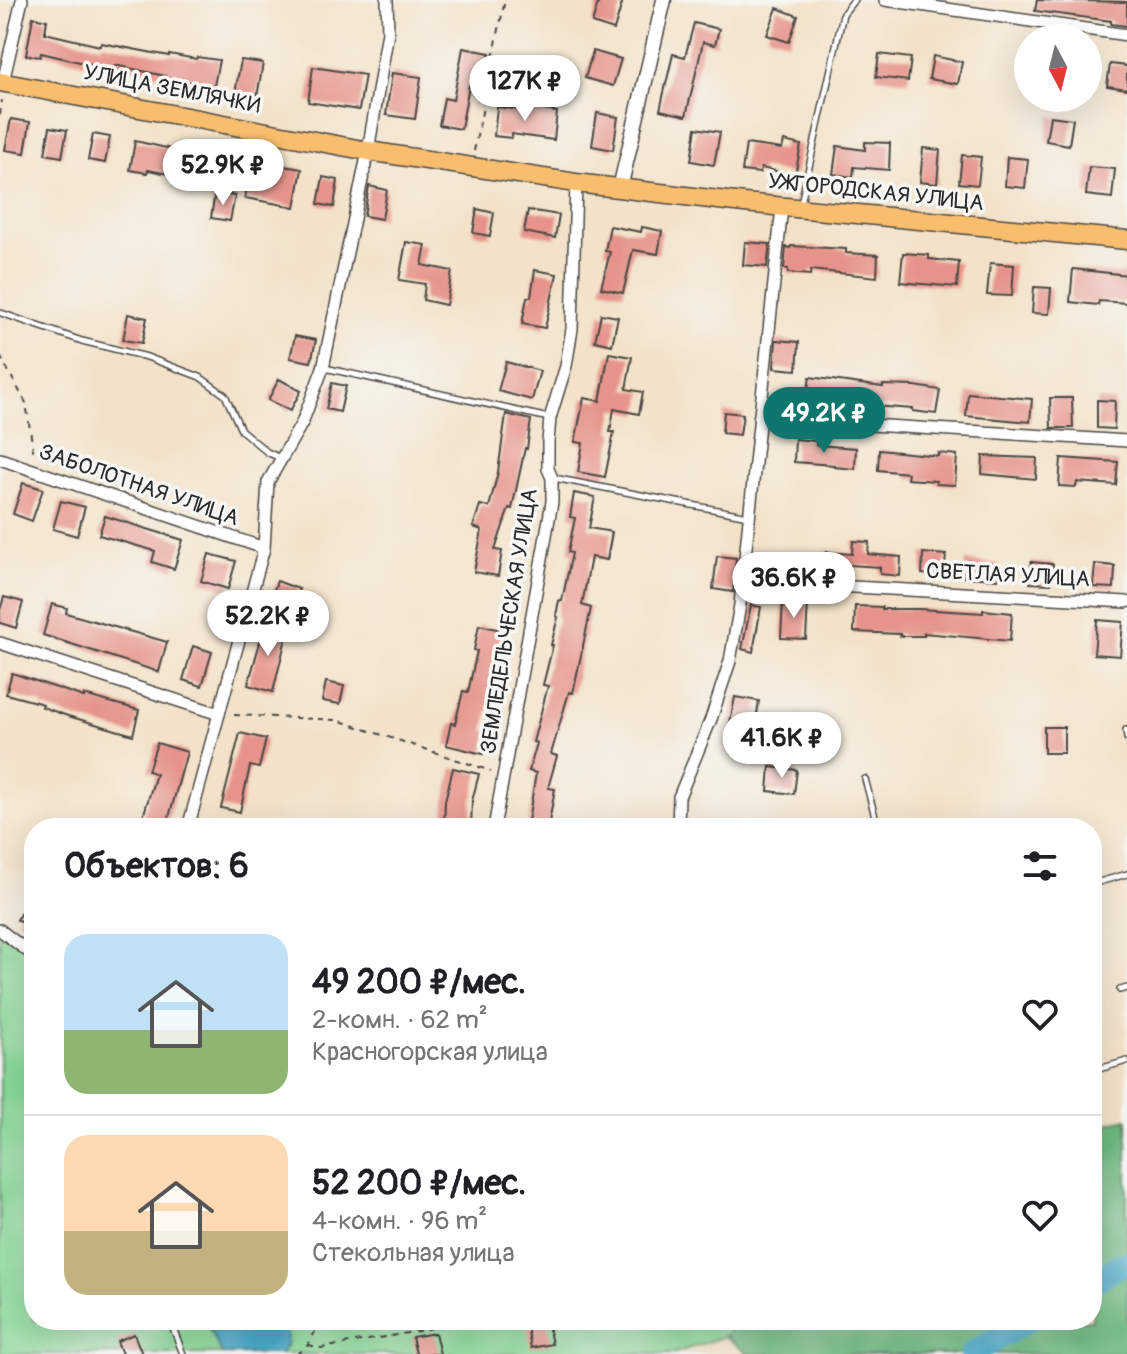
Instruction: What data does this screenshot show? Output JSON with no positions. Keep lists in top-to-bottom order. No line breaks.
{"streets":{"main road":["УЛИЦА ЗЕМЛЯЧКИ","УЖГОРОДСКАЯ УЛИЦА"],"street":["ЗАБОЛОТНАЯ УЛИЦА","СВЕТЛАЯ УЛИЦА","ЗЕМЛЕДЕЛЬЧЕСКАЯ УЛИЦА"]},"crossings":[["УЛИЦА ЗЕМЛЯЧКИ","УЖГОРОДСКАЯ УЛИЦА"],["УЛИЦА ЗЕМЛЯЧКИ","ЗЕМЛЕДЕЛЬЧЕСКАЯ УЛИЦА"]],"north":"bottom","page":{"price":["127K ₽","52.9K ₽","49.2K ₽","36.6K ₽","52.2K ₽","41.6K ₽"],"heading":"Объектов: 6","list":[{"name":"49 200 ₽/мес.","note":"2-комн. · 62 m² · Красногорская улица"},{"name":"52 200 ₽/мес.","note":"4-комн. · 96 m² · Стекольная улица"}]}}
